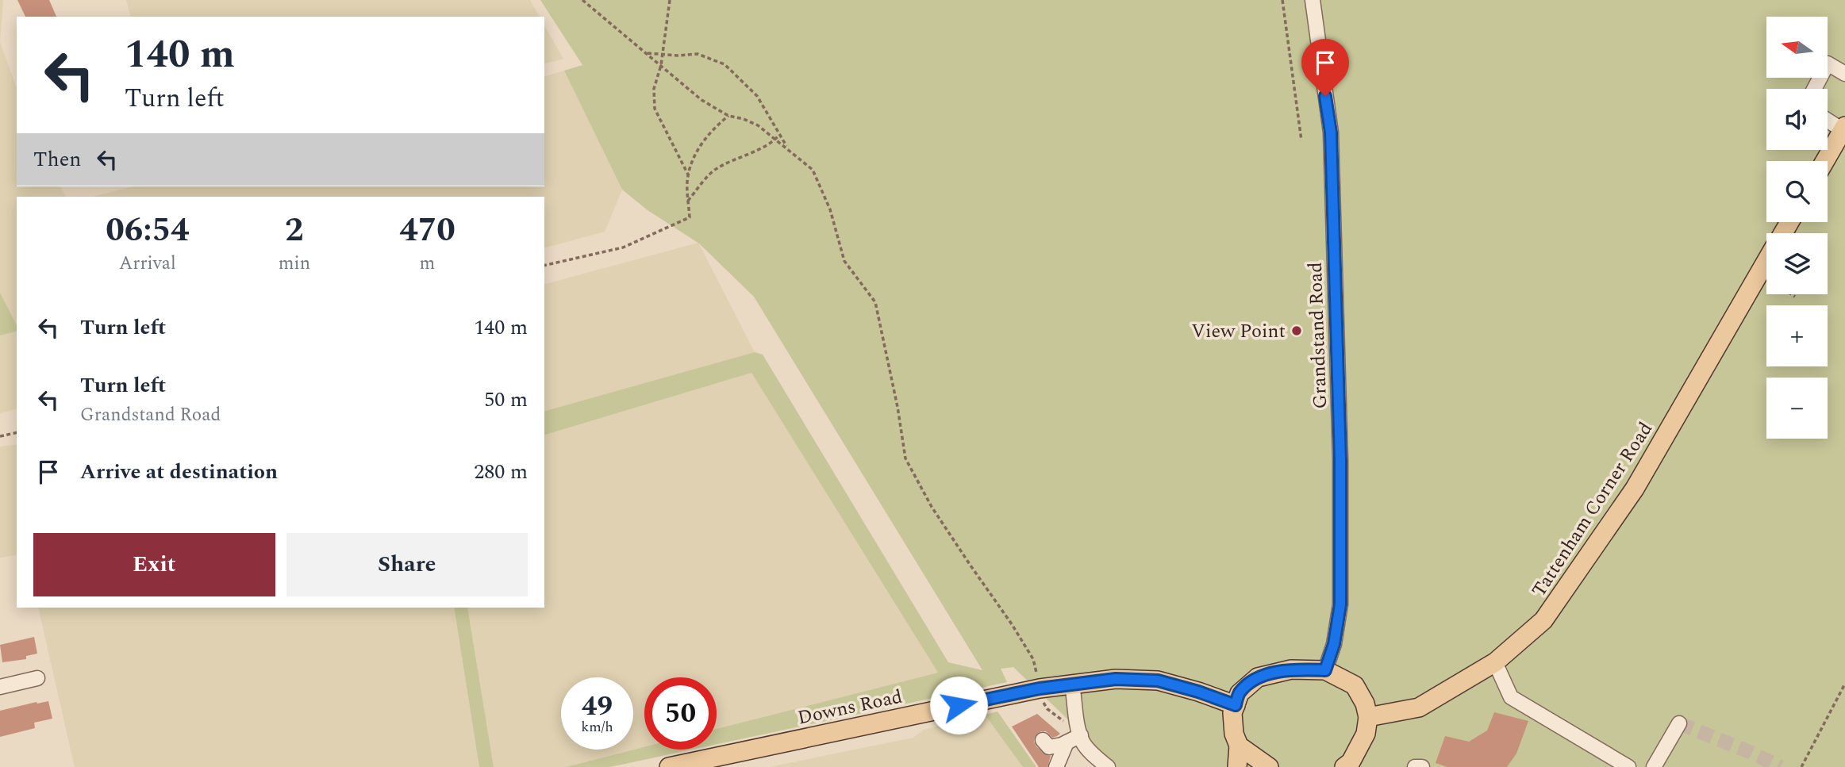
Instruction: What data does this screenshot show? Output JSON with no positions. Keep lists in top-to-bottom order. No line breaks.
{"streets":{"main road":["Tattenham Corner Road","Downs Road"],"street":["Grandstand Road"]},"places":["View Point"],"north":"left","page":{"map_buttons":["+","−"],"turn":["140 m","Turn left"],"then":"Then","eta":["06:54","Arrival","2","min","470","m"],"list":[{"name":"Turn left","value":"140 m"},{"name":"Turn left","note":"Grandstand Road","value":"50 m"},{"name":"Arrive at destination","value":"280 m"}],"buttons":["Exit","Share"],"speed":"49 km/h","limit":"50"}}
